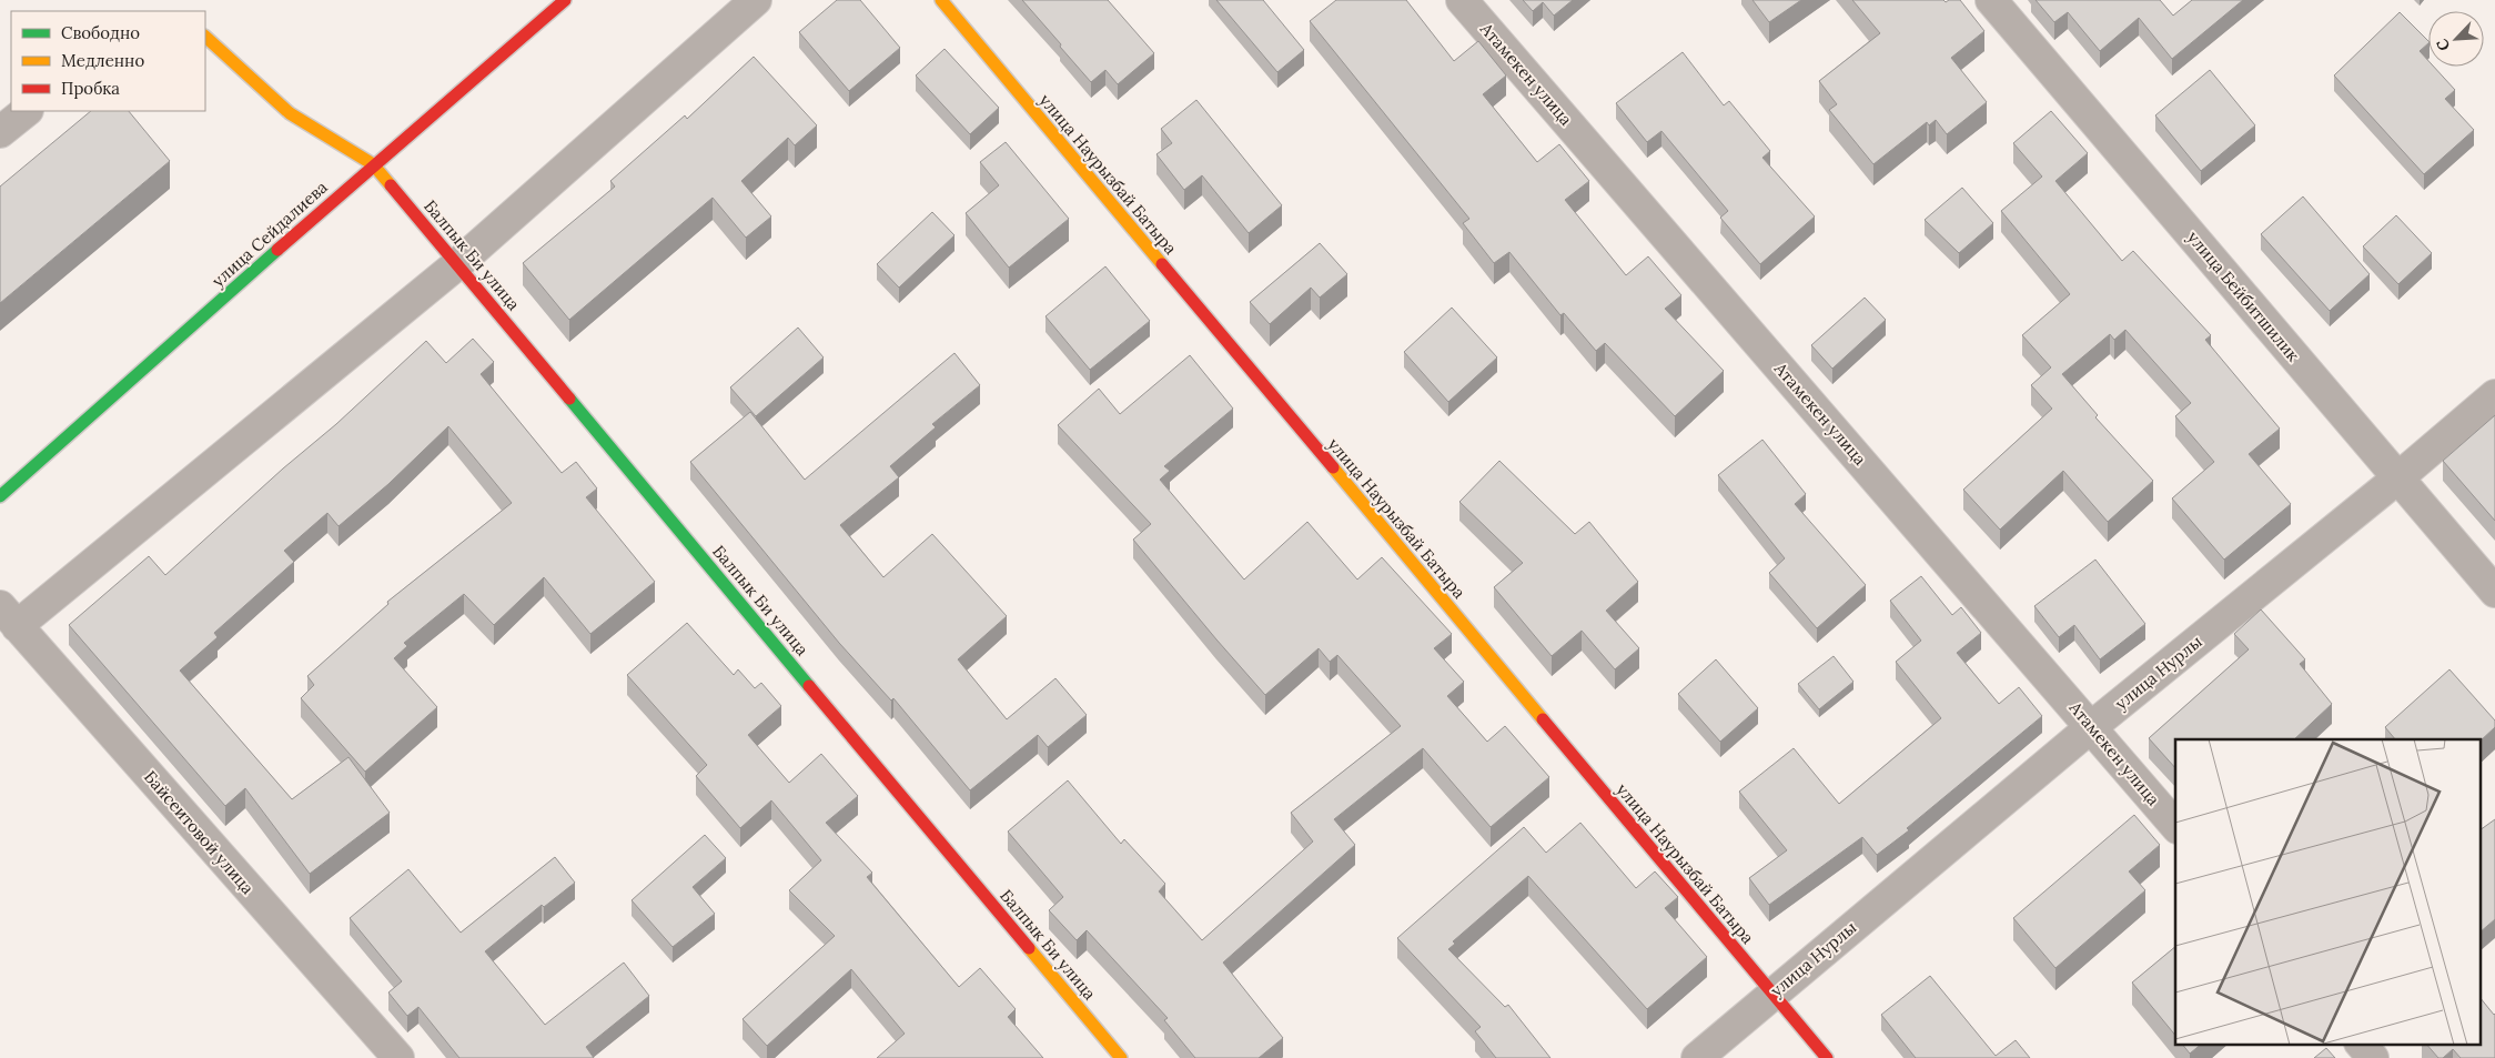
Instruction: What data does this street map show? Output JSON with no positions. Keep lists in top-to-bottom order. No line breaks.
{"streets":{"street":["Атамекен улица","улица Наурызбай Батыра","улица Сейдалиева","Балпык Би улица","улица Бейбитшилик","улица Нурлы","Байсеитовой улица"]},"crossings":[["Атамекен улица","улица Нурлы"],["улица Наурызбай Батыра","улица Нурлы"],["улица Сейдалиева","Балпык Би улица"],["улица Бейбитшилик","улица Нурлы"]],"legend":["Свободно","Медленно","Пробка"],"north":"bottom left"}
